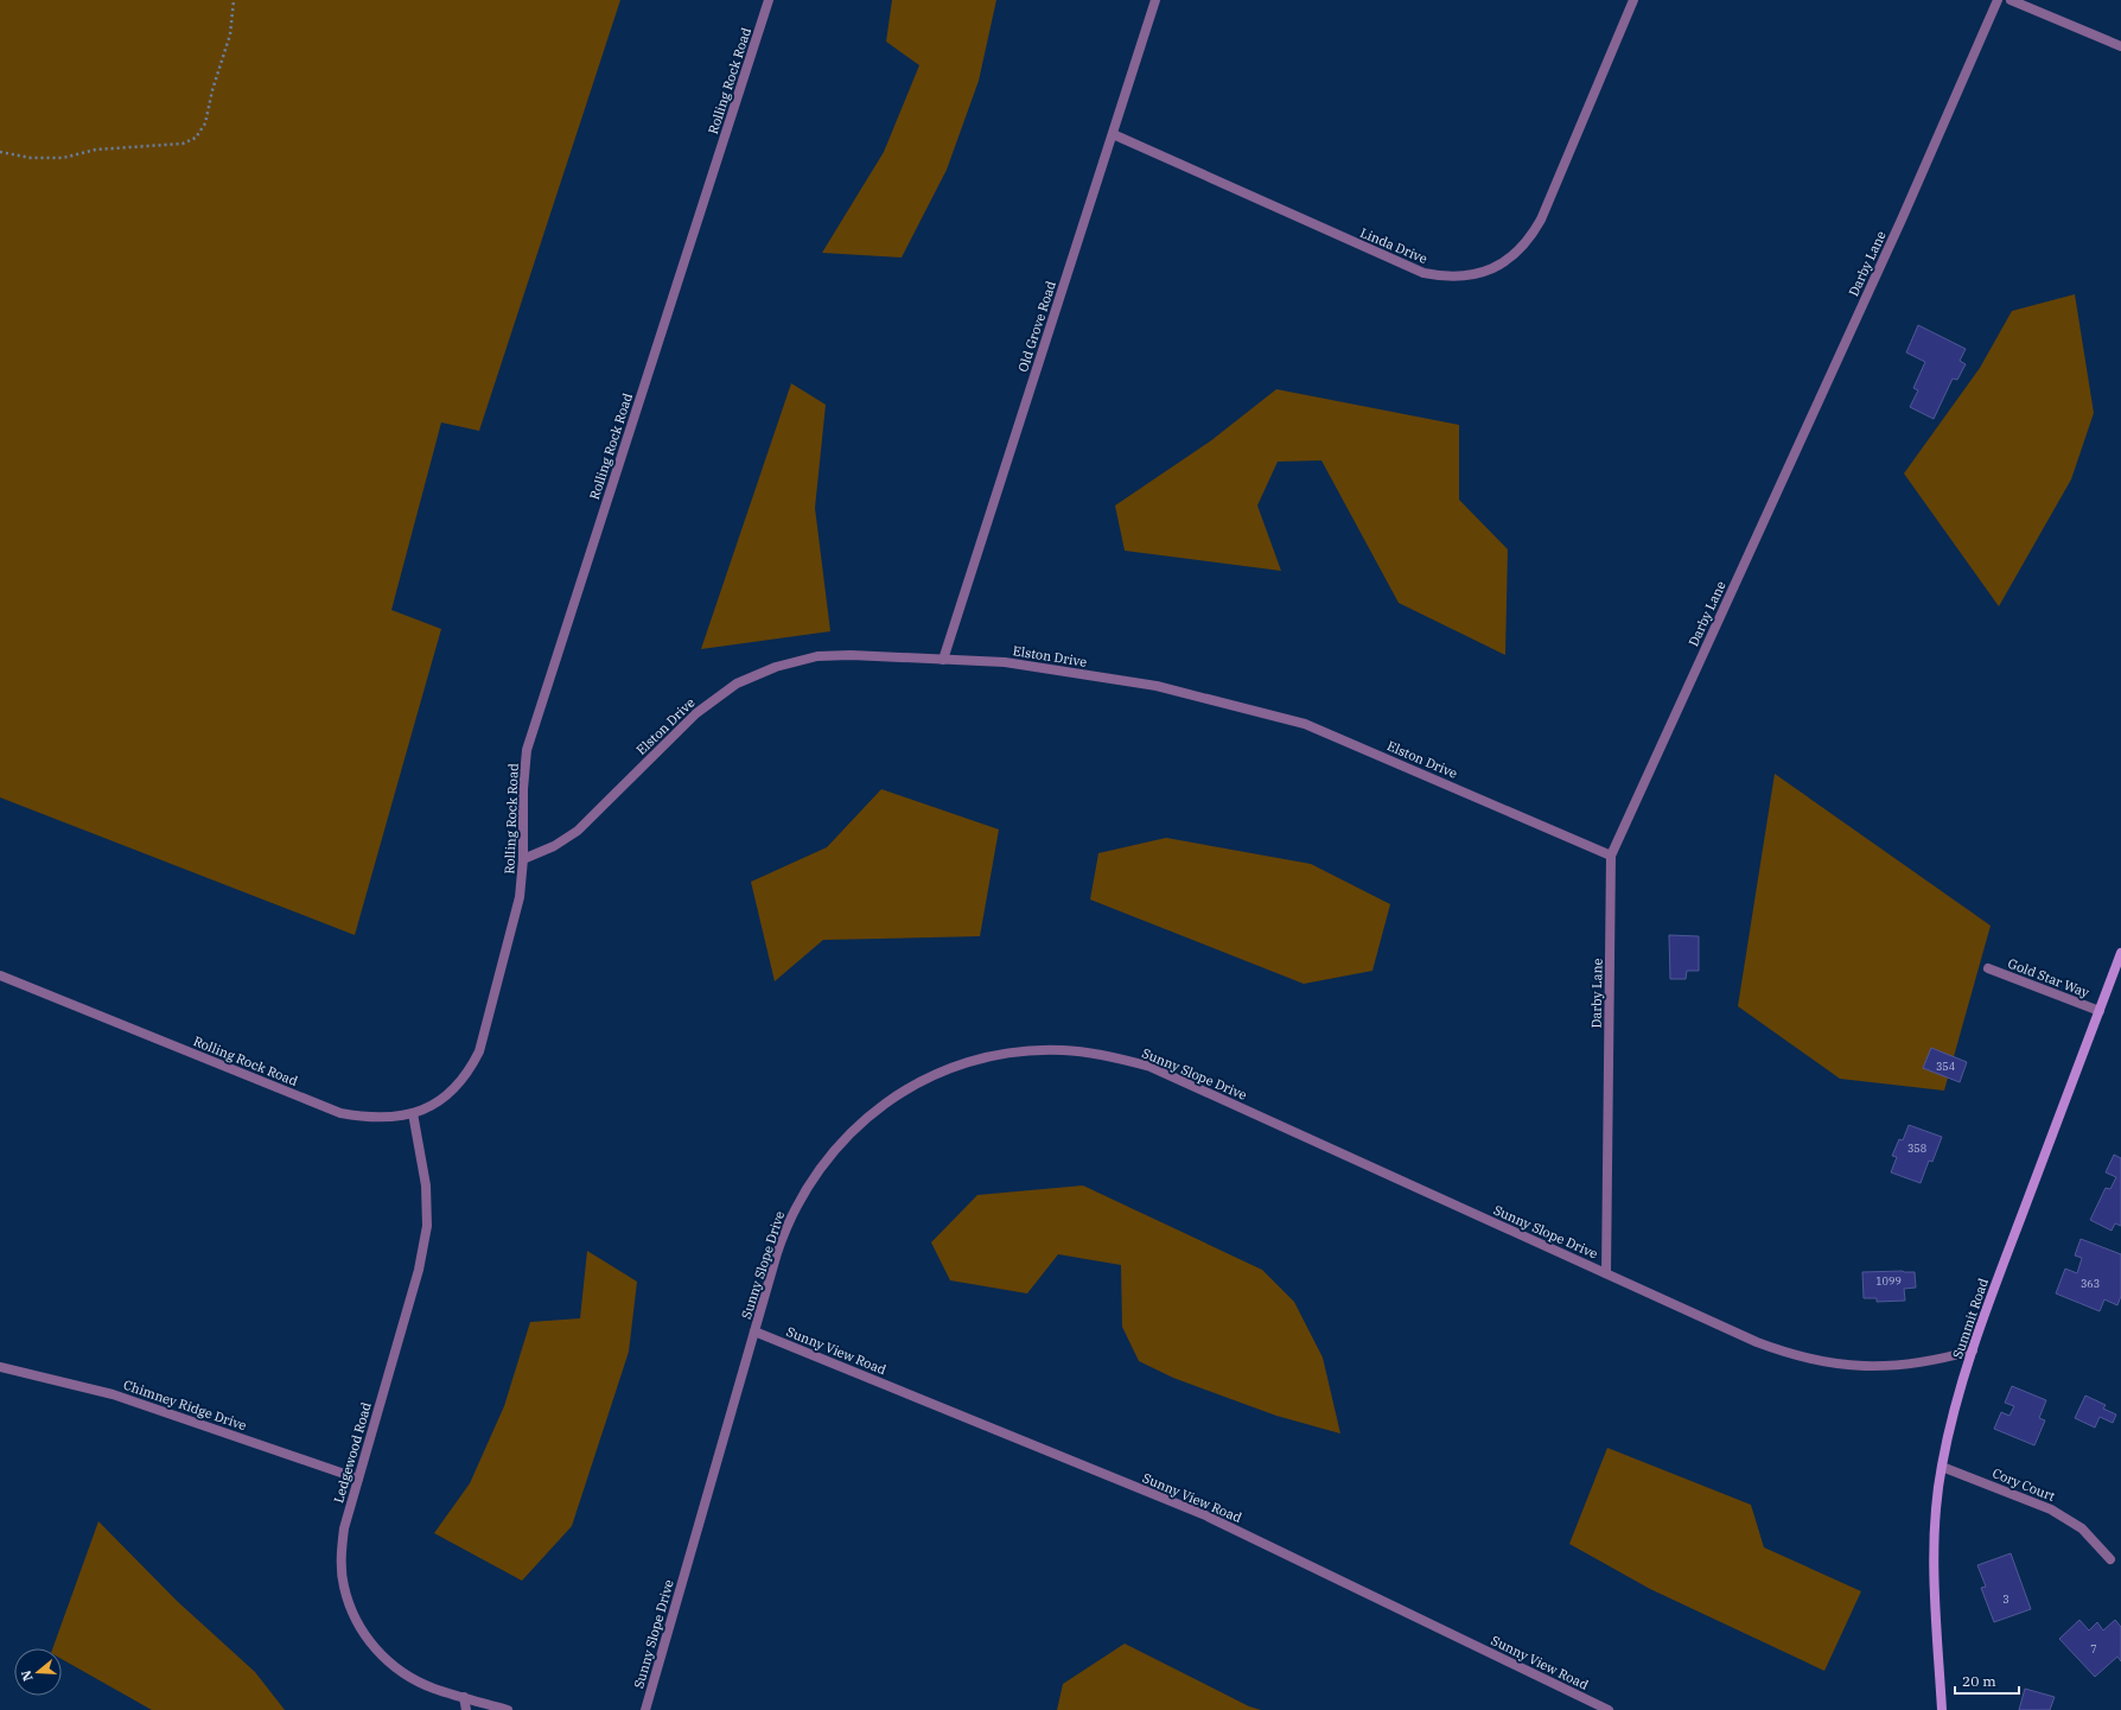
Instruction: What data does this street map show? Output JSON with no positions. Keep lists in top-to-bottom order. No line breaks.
{"streets":{"main road":["Summit Road"],"street":["Rolling Rock Road","Linda Drive","Darby Lane","Old Grove Road","Elston Drive","Gold Star Way","Sunny Slope Drive","Sunny View Road","Chimney Ridge Drive","Ledgewood Road","Cory Court"]},"crossings":[["Rolling Rock Road","Elston Drive"],["Rolling Rock Road","Ledgewood Road"],["Linda Drive","Old Grove Road"],["Darby Lane","Elston Drive"],["Darby Lane","Sunny Slope Drive"],["Old Grove Road","Elston Drive"],["Gold Star Way","Summit Road"],["Sunny Slope Drive","Summit Road"],["Sunny Slope Drive","Sunny View Road"],["Summit Road","Cory Court"],["Chimney Ridge Drive","Ledgewood Road"]],"house_numbers":["354","358","1099","363","3","7"],"scale_bar":"20 m","north":"left"}
